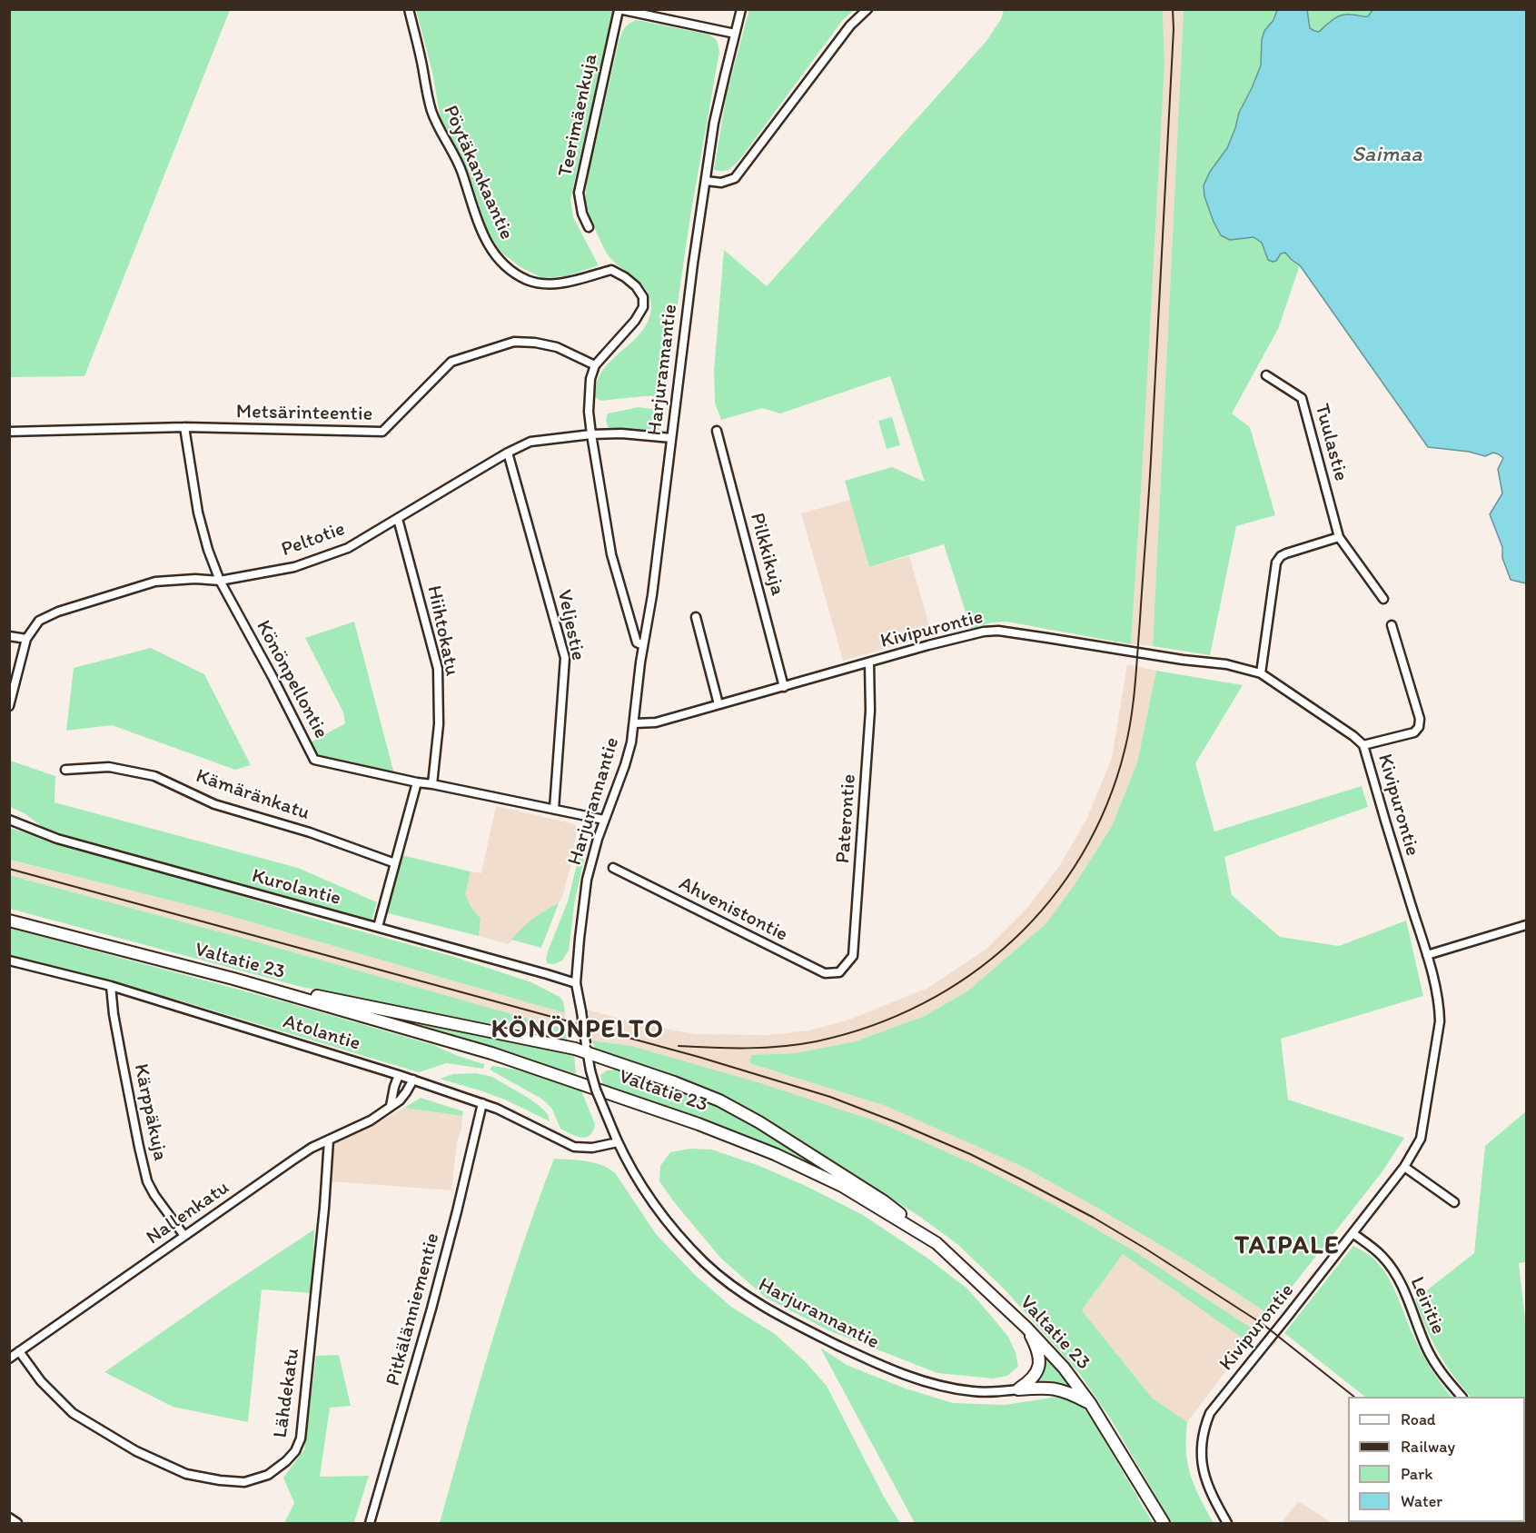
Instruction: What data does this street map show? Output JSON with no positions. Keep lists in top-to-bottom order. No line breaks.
{"streets":{"highway":["Valtatie 23"],"street":["Teerimäenkuja","Pöytäkankaantie","Harjurannantie","Metsärinteentie","Tuulastie","Peltotie","Pilkkikuja","Veljestie","Kivipurontie","Hiihtokatu","Könönpellontie","Kämäränkatu","Paterontie","Kurolantie","Ahvenistontie","Atolantie","Kärppäkuja","Nallenkatu","Leiritie","Pitkälänniementie","Lähdekatu"]},"crossings":[["Pöytäkankaantie","Metsärinteentie"],["Harjurannantie","Peltotie"],["Harjurannantie","Kivipurontie"],["Harjurannantie","Könönpellontie"],["Harjurannantie","Kurolantie"],["Harjurannantie","Atolantie"],["Metsärinteentie","Könönpellontie"],["Peltotie","Veljestie"],["Peltotie","Hiihtokatu"],["Peltotie","Könönpellontie"],["Pilkkikuja","Kivipurontie"],["Veljestie","Könönpellontie"],["Kivipurontie","Paterontie"],["Kivipurontie","Leiritie"],["Hiihtokatu","Könönpellontie"],["Paterontie","Ahvenistontie"],["Atolantie","Kärppäkuja"],["Atolantie","Nallenkatu"],["Atolantie","Pitkälänniementie"],["Kärppäkuja","Nallenkatu"],["Nallenkatu","Lähdekatu"]],"districts":["KÖNÖNPELTO","TAIPALE"],"water":["Saimaa"],"legend":["Road","Railway","Park","Water"]}
